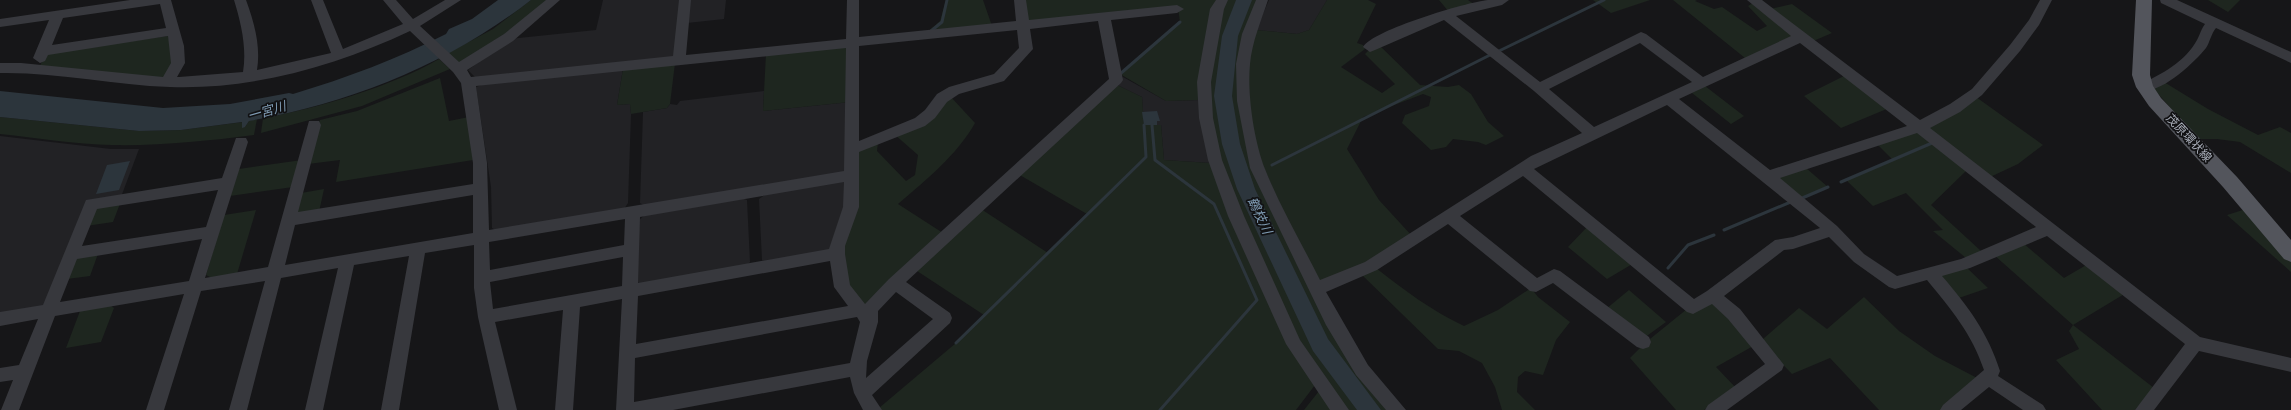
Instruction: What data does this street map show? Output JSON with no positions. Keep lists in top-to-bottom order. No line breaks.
{"streets":{"main road":["茂原環状線"]},"water":["一宮川","鶴枝川"]}
